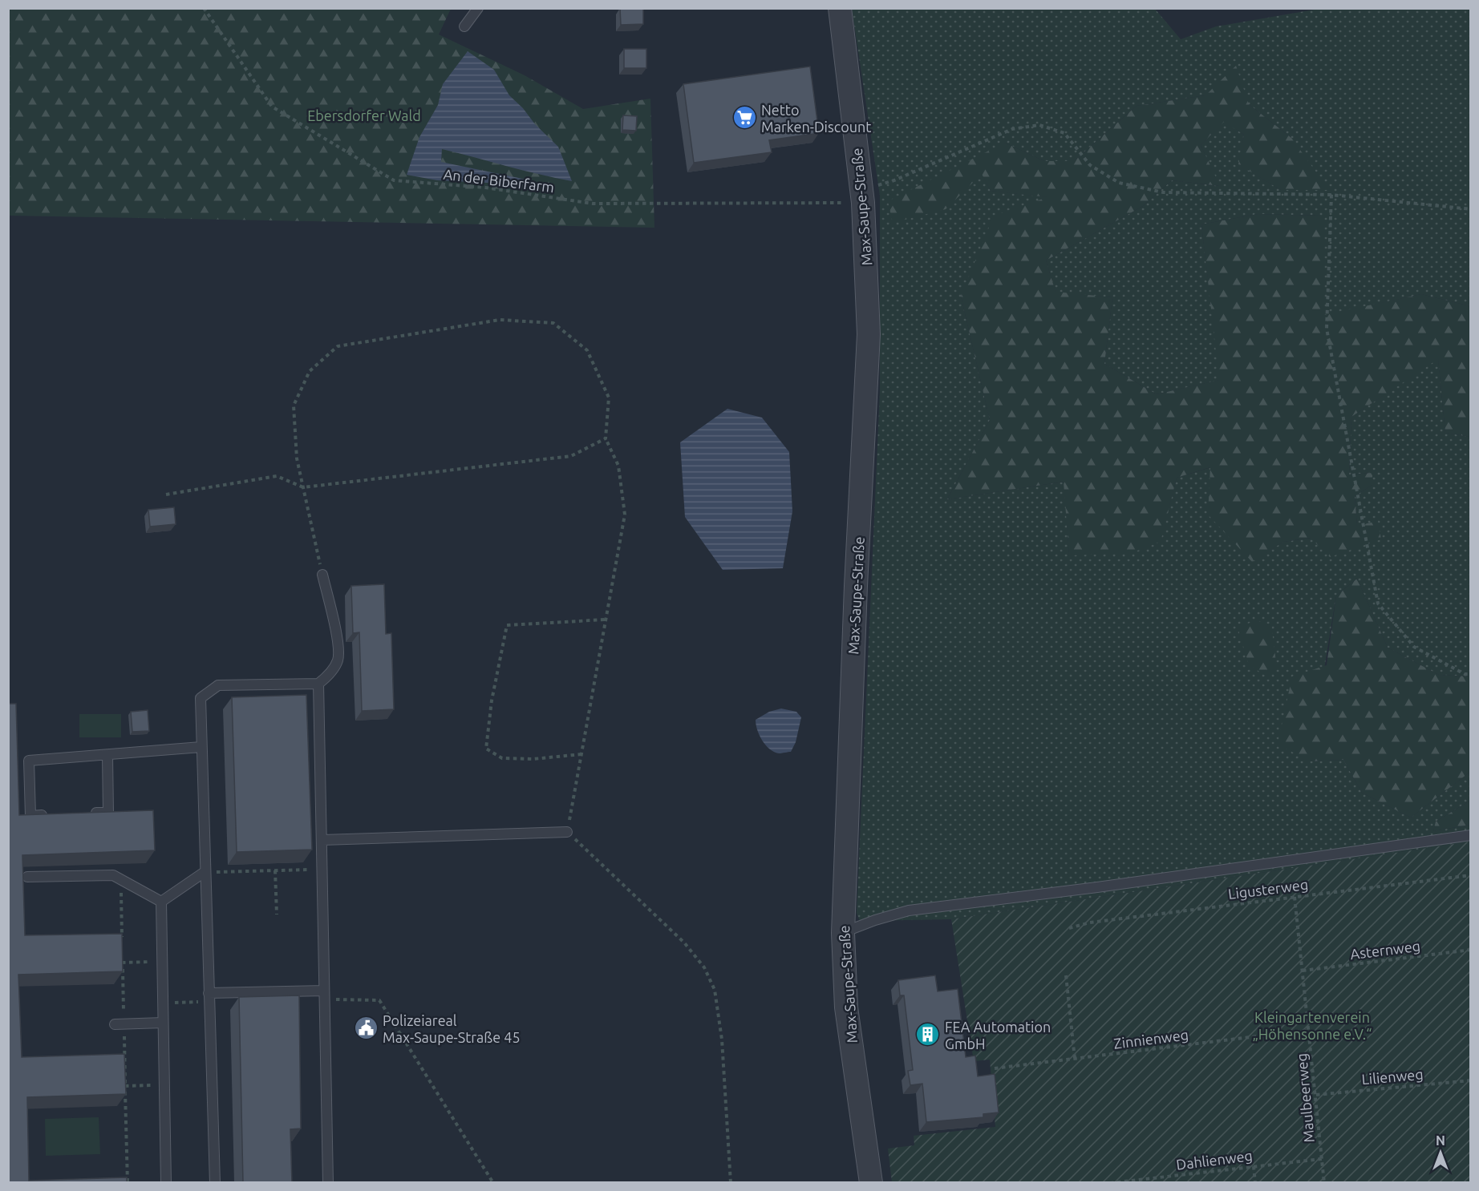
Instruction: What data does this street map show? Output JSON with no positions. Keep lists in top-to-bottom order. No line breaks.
{"streets":{"street":["Max-Saupe-Straße"],"path":["An der Biberfarm","Ligusterweg","Asternweg","Zinnienweg","Lilienweg","Maulbeerweg","Dahlienweg"]},"crossings":[["An der Biberfarm","Max-Saupe-Straße"],["Ligusterweg","Maulbeerweg"],["Asternweg","Maulbeerweg"],["Zinnienweg","Maulbeerweg"],["Lilienweg","Maulbeerweg"],["Maulbeerweg","Dahlienweg"]],"parks":["Ebersdorfer Wald","Kleingartenverein „Höhensonne e.V.“"],"places":{"supermarket":["Netto Marken-Discount"],"public building":["Polizeiareal Max-Saupe-Straße 45"],"building":["FEA Automation GmbH"]},"north":"top"}
